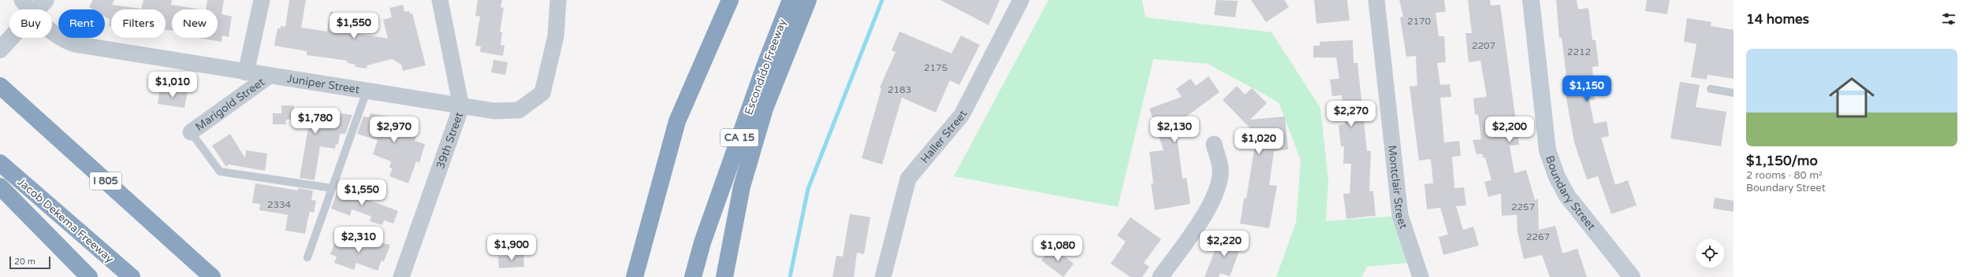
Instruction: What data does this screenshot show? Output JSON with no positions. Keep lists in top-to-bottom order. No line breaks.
{"streets":{"highway":["Escondido Freeway","CA 15","I 805","Jacob Dekema Freeway"],"street":["Juniper Street","Marigold Street","Haller Street","39th Street","Montclair Street","Boundary Street"]},"crossings":[["Juniper Street","Marigold Street"],["Juniper Street","39th Street"]],"house_numbers":["2170","2207","2212","2175","2183","2334","2257","2267"],"scale_bar":"20 m","page":{"heading":"14 homes","chip":["Buy","Rent","Filters","New"],"price":["$1,550","$1,010","$1,150","$2,270","$1,780","$2,970","$2,130","$2,200","$1,020","$1,550","$2,310","$2,220","$1,900","$1,080"],"list":[{"name":"$1,150/mo","note":"2 rooms · 80 m² · Boundary Street"}],"scale":"20 m"}}
